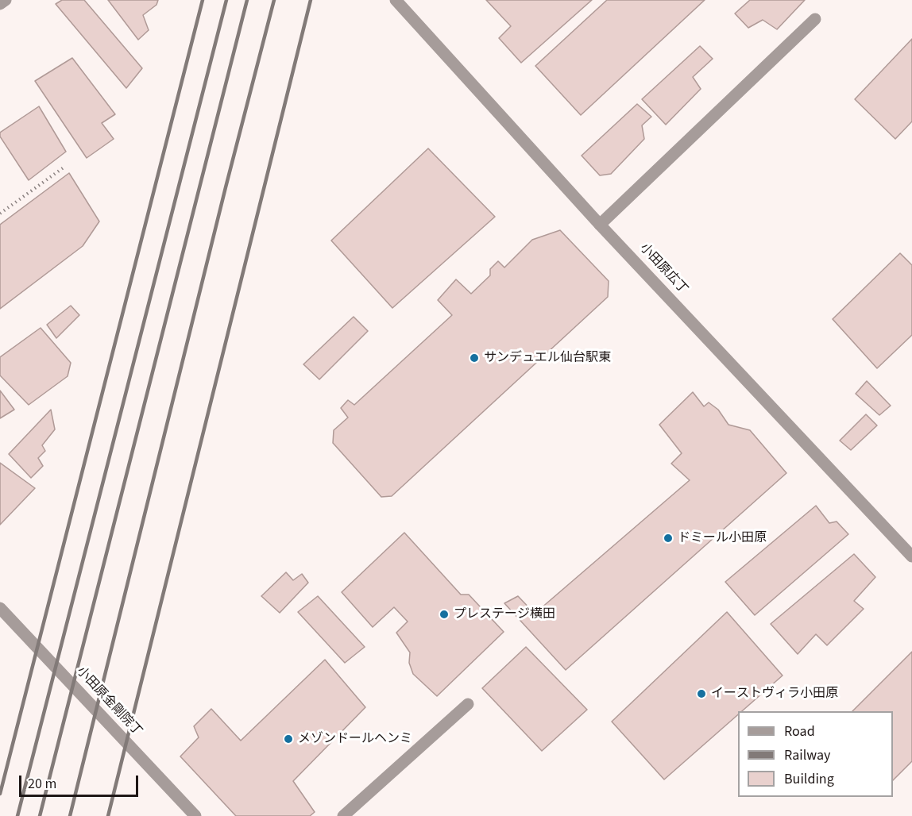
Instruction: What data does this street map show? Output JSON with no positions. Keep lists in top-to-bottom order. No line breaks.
{"streets":{"street":["小田原広丁","小田原金剛院丁"]},"places":["サンデュエル仙台駅東","ドミール小田原","プレステージ横田","イーストヴィラ小田原","メゾンドールヘンミ"],"legend":["Road","Railway","Building"],"scale_bar":"20 m"}
